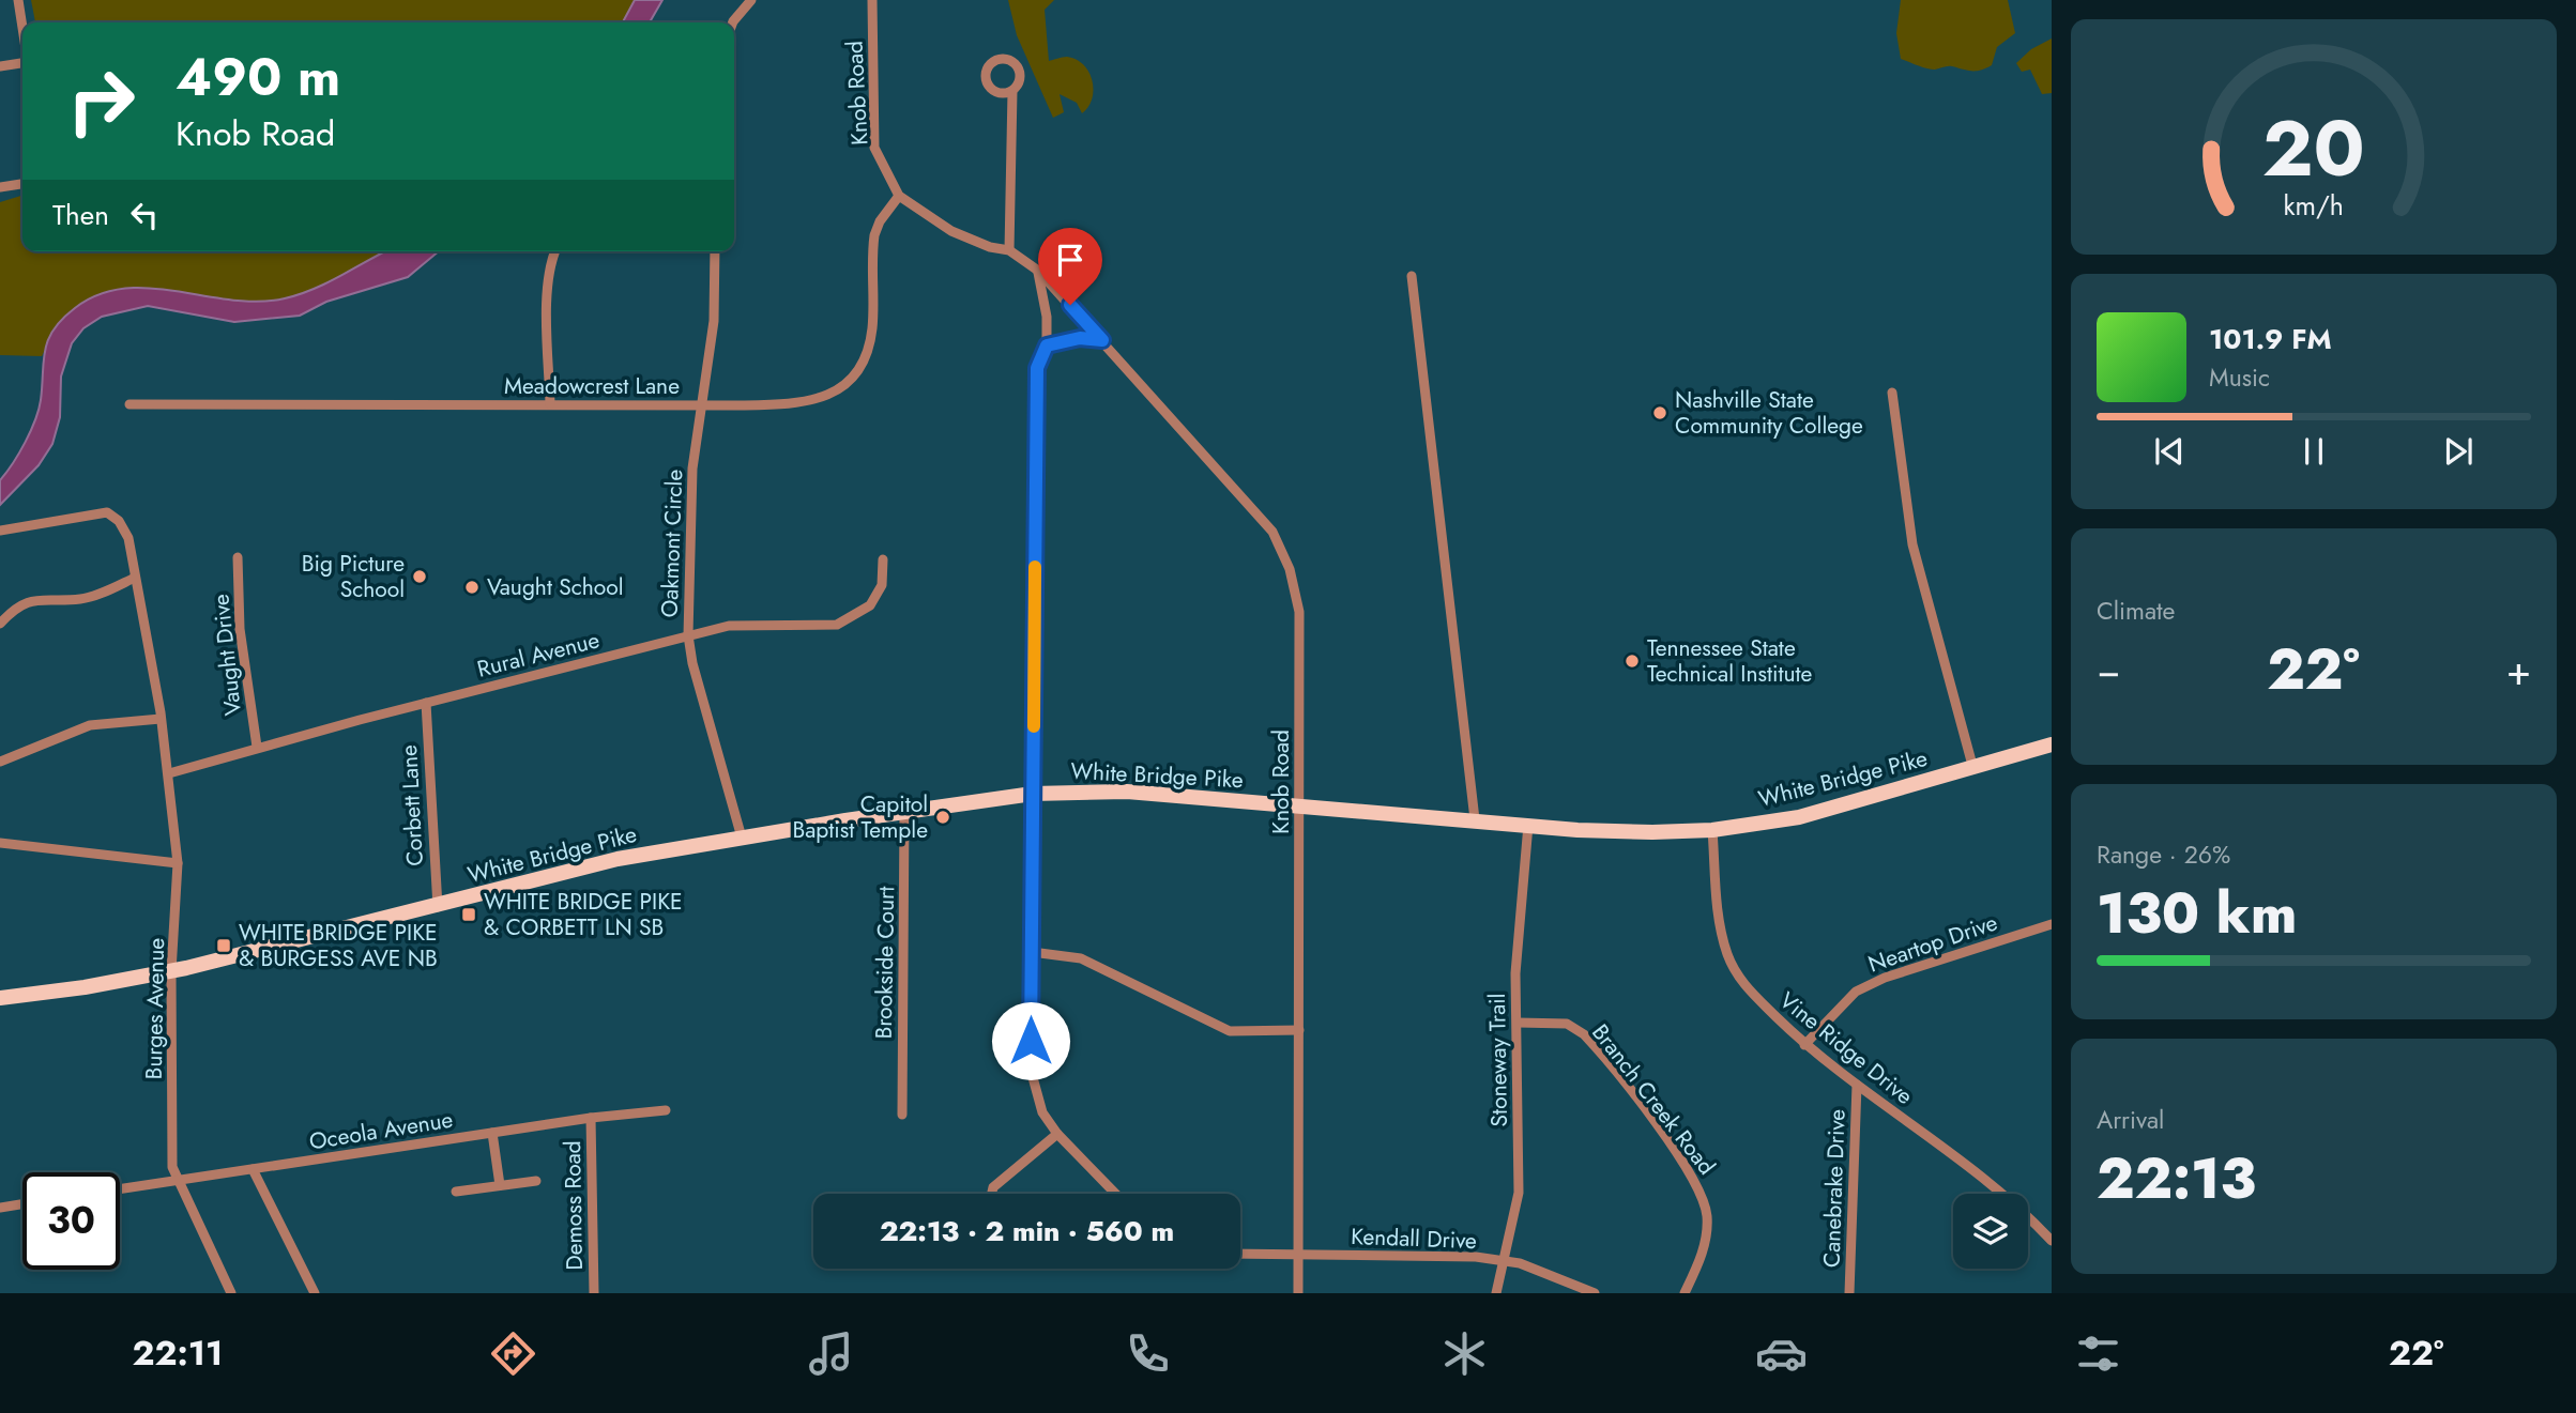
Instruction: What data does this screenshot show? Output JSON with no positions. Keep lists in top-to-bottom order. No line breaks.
{"streets":{"main road":["White Bridge Pike"],"street":["Knob Road","Meadowcrest Lane","Oakmont Circle","Vaught Drive","Rural Avenue","Corbett Lane","Neartop Drive","Brookside Court","Burges Avenue","Vine Ridge Drive","Stoneway Trail","Branch Creek Road","Oceola Avenue","Canebrake Drive","Demoss Road","Kendall Drive"]},"crossings":[["Knob Road","Meadowcrest Lane"],["Knob Road","White Bridge Pike"],["Knob Road","Kendall Drive"],["Meadowcrest Lane","Oakmont Circle"],["Oakmont Circle","Rural Avenue"],["Oakmont Circle","White Bridge Pike"],["Vaught Drive","Rural Avenue"],["Rural Avenue","Corbett Lane"],["Rural Avenue","Burges Avenue"],["White Bridge Pike","Corbett Lane"],["White Bridge Pike","Brookside Court"],["White Bridge Pike","Burges Avenue"],["White Bridge Pike","Vine Ridge Drive"],["White Bridge Pike","Stoneway Trail"],["Neartop Drive","Vine Ridge Drive"],["Burges Avenue","Oceola Avenue"],["Vine Ridge Drive","Canebrake Drive"],["Stoneway Trail","Branch Creek Road"],["Stoneway Trail","Kendall Drive"],["Oceola Avenue","Demoss Road"]],"places":{"other":["Nashville State Community College","Big Picture School","Vaught School","Tennessee State Technical Institute","Capitol Baptist Temple"],"transit":["WHITE BRIDGE PIKE & CORBETT LN SB","WHITE BRIDGE PIKE & BURGESS AVE NB"]},"page":{"turn":["490 m","Knob Road"],"then":"Then","song":["101.9 FM","Music"],"tile":["Climate",["Range · 26%","130 km"],["Arrival","22:13"]],"heat":["−","22°","+"],"limit":"30","trip":"22:13 · 2 min · 560 m","tabs":["22:11","22°"],"gauge":["20","km/h"]}}
